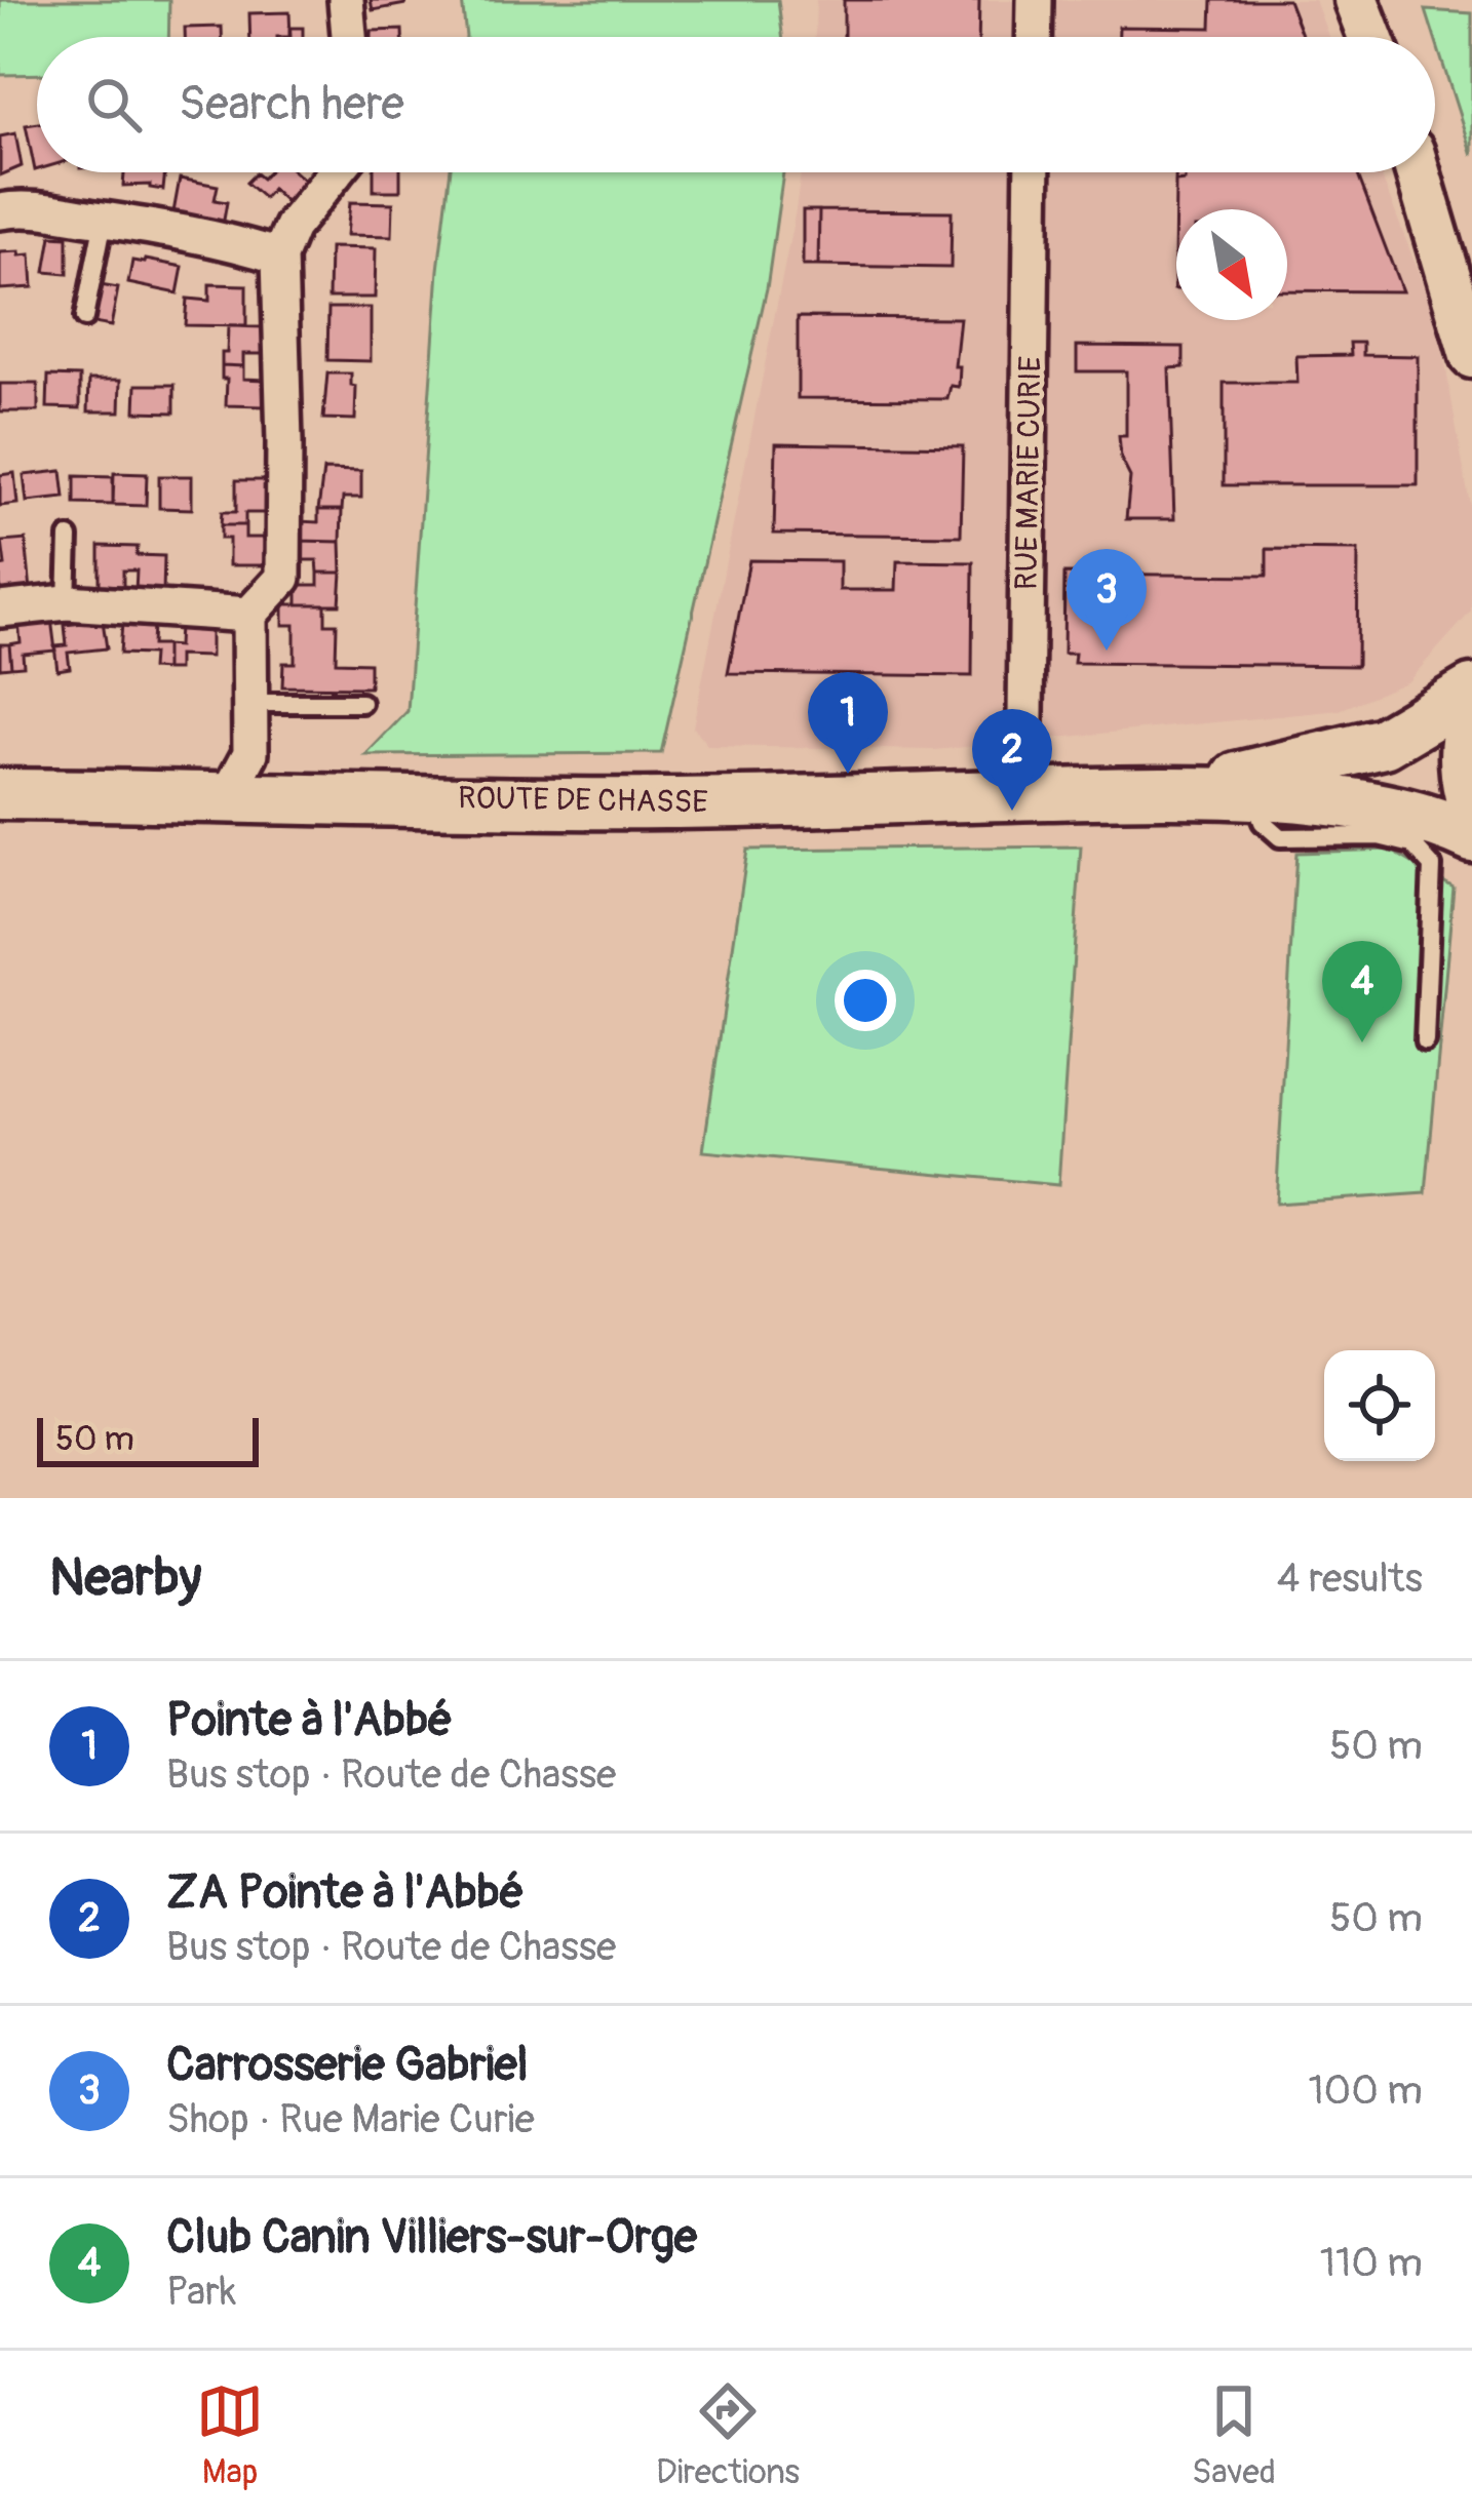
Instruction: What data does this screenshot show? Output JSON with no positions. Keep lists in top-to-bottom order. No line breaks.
{"streets":{"main road":["ROUTE DE CHASSE"],"street":["RUE MARIE CURIE"]},"crossings":[["RUE MARIE CURIE","ROUTE DE CHASSE"]],"scale_bar":"50 m","north":"bottom right","page":{"search":"Search here","pins":["3","1","2","4"],"scale":"50 m","heading":["Nearby","4 results"],"list":[{"mark":"1","name":"Pointe à l'Abbé","note":"Bus stop · Route de Chasse","value":"50 m"},{"mark":"2","name":"ZA Pointe à l'Abbé","note":"Bus stop · Route de Chasse","value":"50 m"},{"mark":"3","name":"Carrosserie Gabriel","note":"Shop · Rue Marie Curie","value":"100 m"},{"mark":"4","name":"Club Canin Villiers-sur-Orge","note":"Park","value":"110 m"}],"nav":["Map","Directions","Saved"]}}
